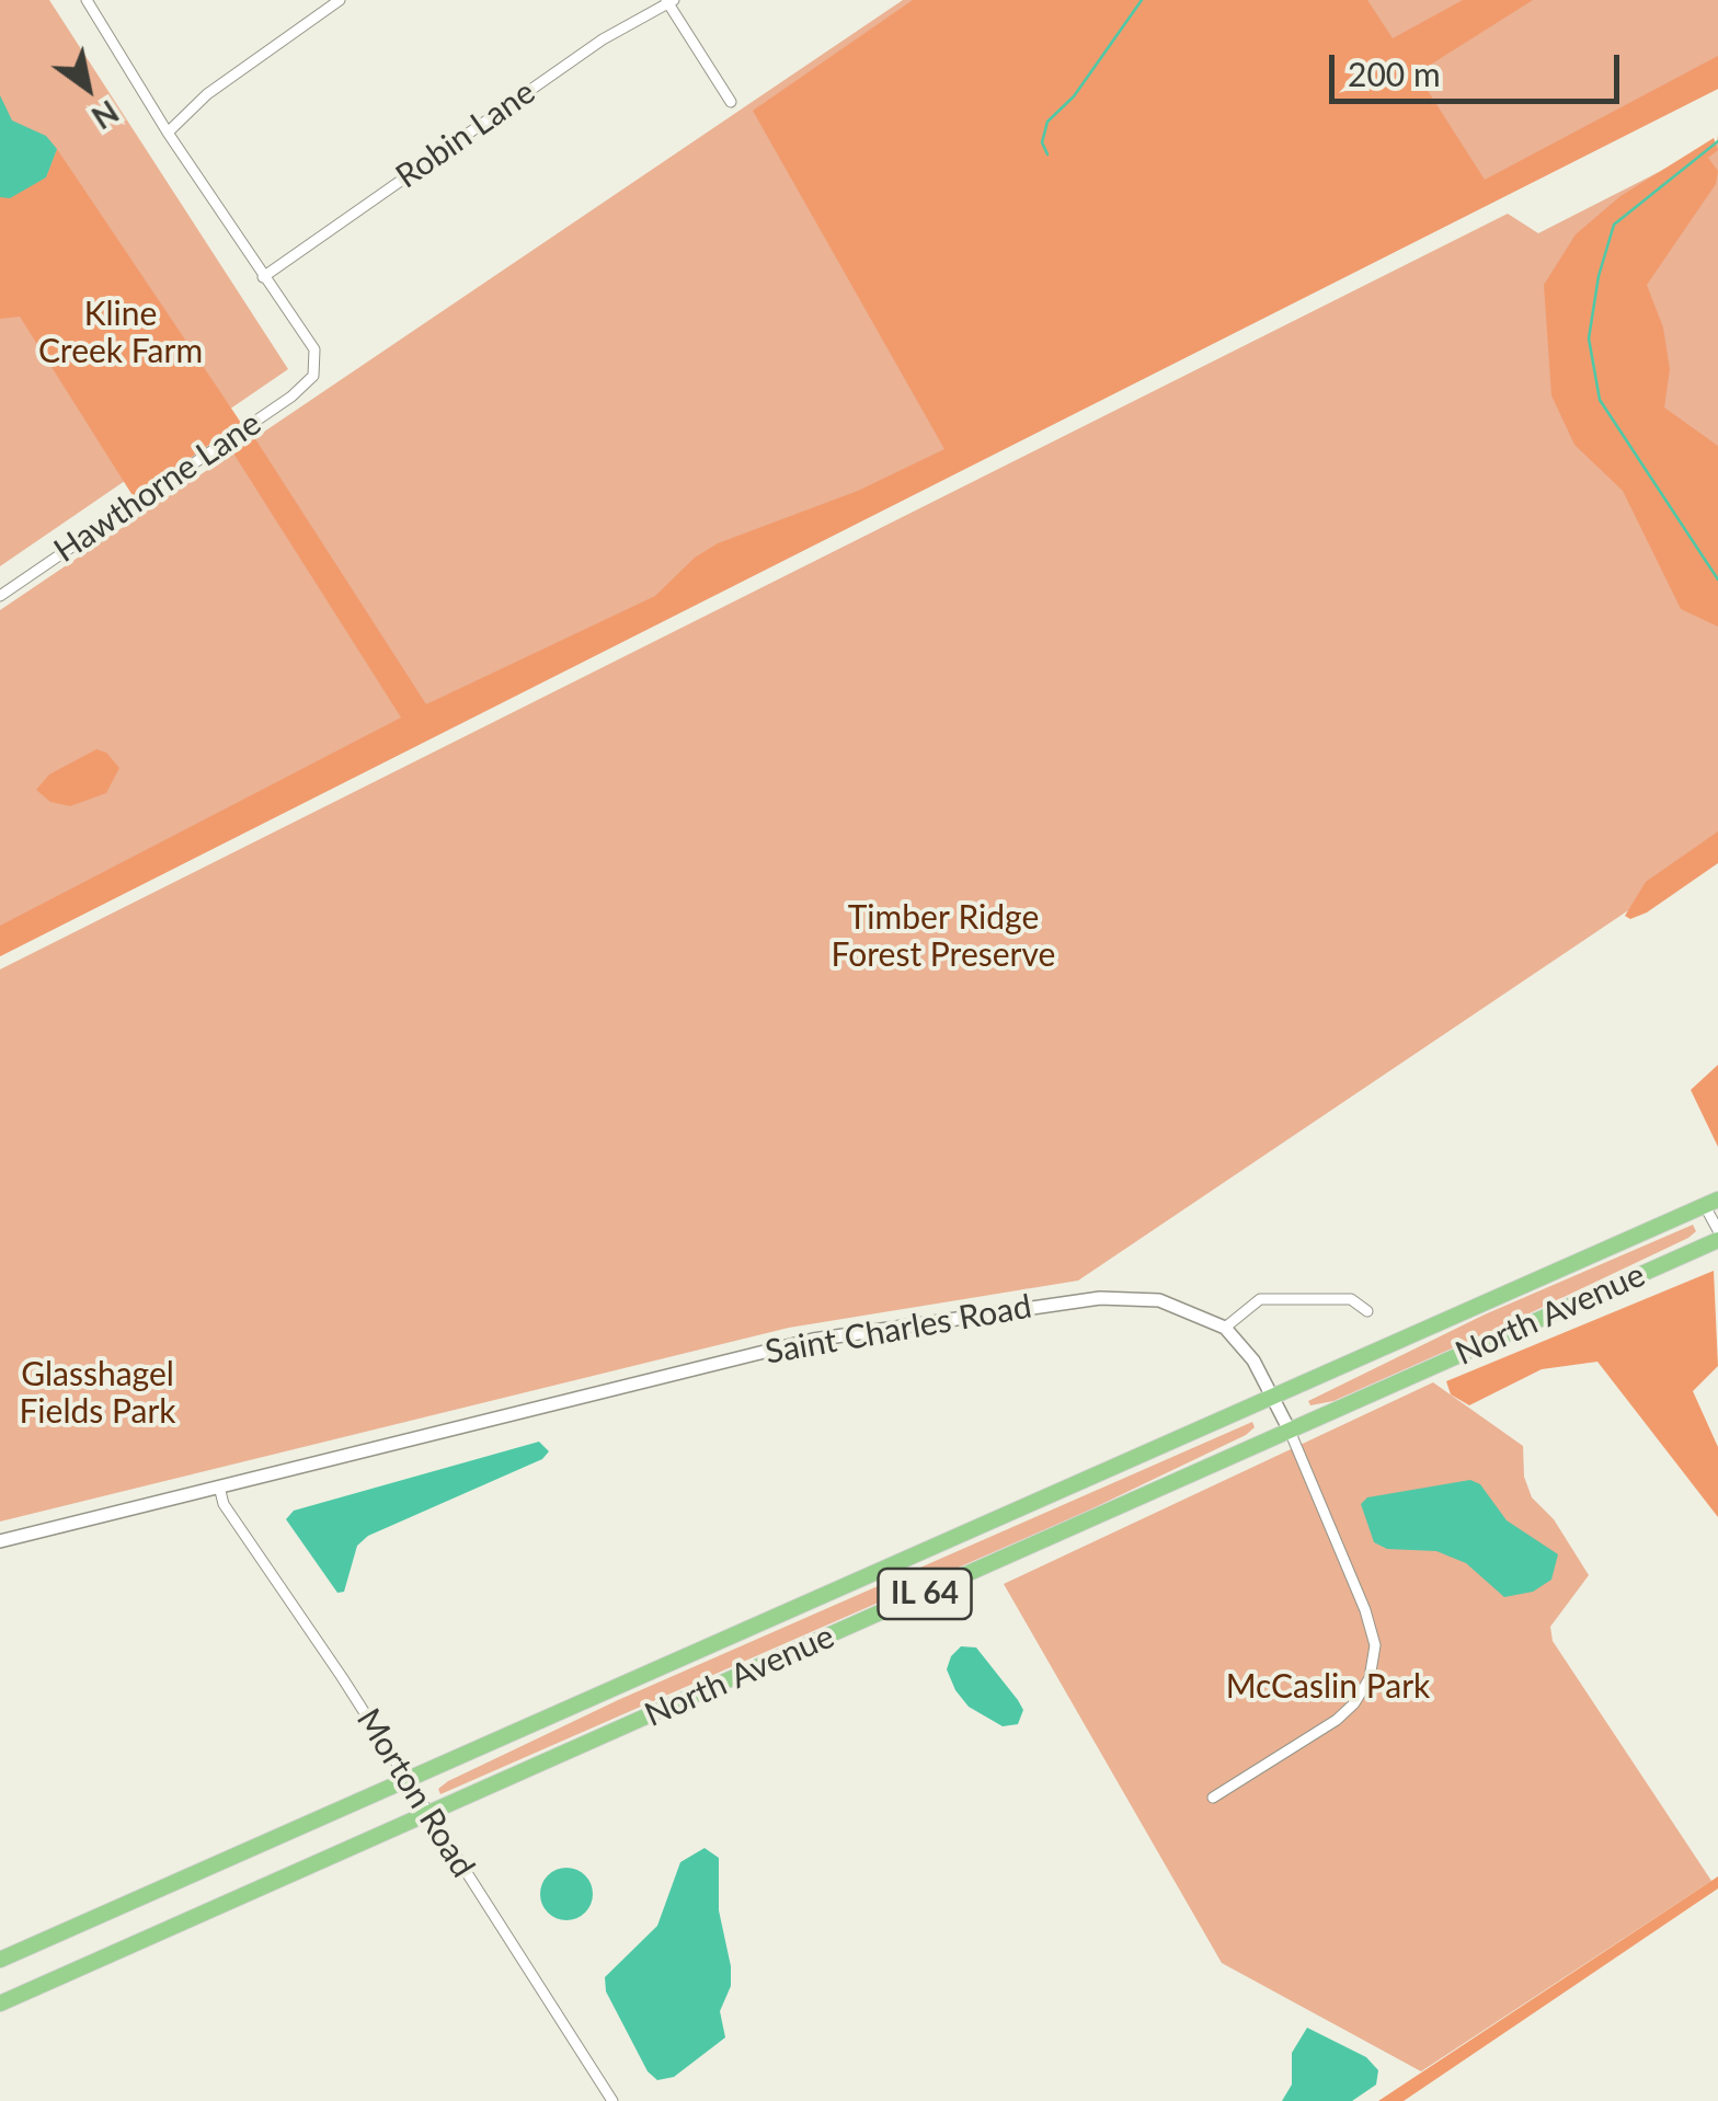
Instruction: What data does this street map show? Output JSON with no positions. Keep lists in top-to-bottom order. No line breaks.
{"streets":{"main road":["North Avenue","IL 64"],"street":["Robin Lane","Hawthorne Lane","Saint Charles Road","Morton Road"]},"crossings":[["Robin Lane","Hawthorne Lane"],["North Avenue","Saint Charles Road"],["North Avenue","Morton Road"],["Saint Charles Road","Morton Road"]],"parks":["Kline Creek Farm","Timber Ridge Forest Preserve","Glasshagel Fields Park","McCaslin Park"],"scale_bar":"200 m","north":"bottom right"}
